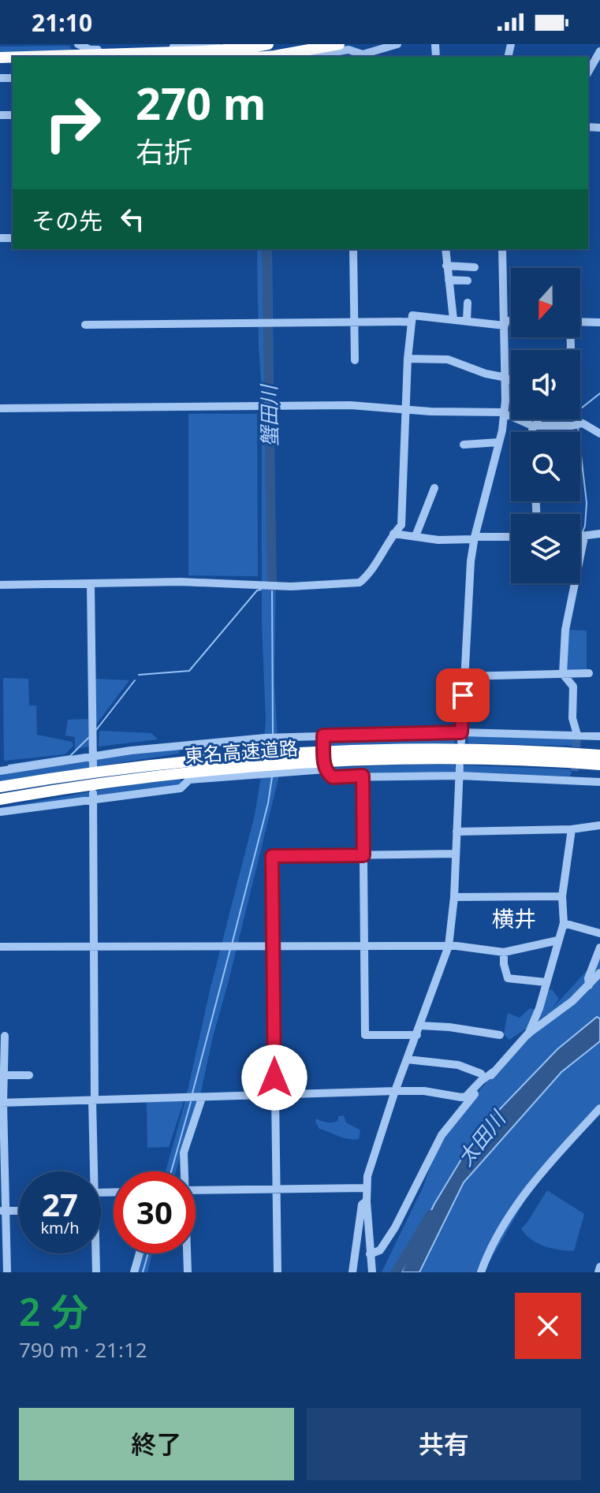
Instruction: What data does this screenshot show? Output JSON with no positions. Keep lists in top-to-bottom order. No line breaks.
{"streets":{"highway":["東名高速道路"]},"districts":["横井"],"water":["蟹田川","太田川"],"north":"bottom","page":{"status":"21:10","turn":["270 m","右折"],"then":"その先","speed":"27 km/h","limit":"30","heading":["2 分","790 m · 21:12"],"buttons":["終了","共有"]}}
